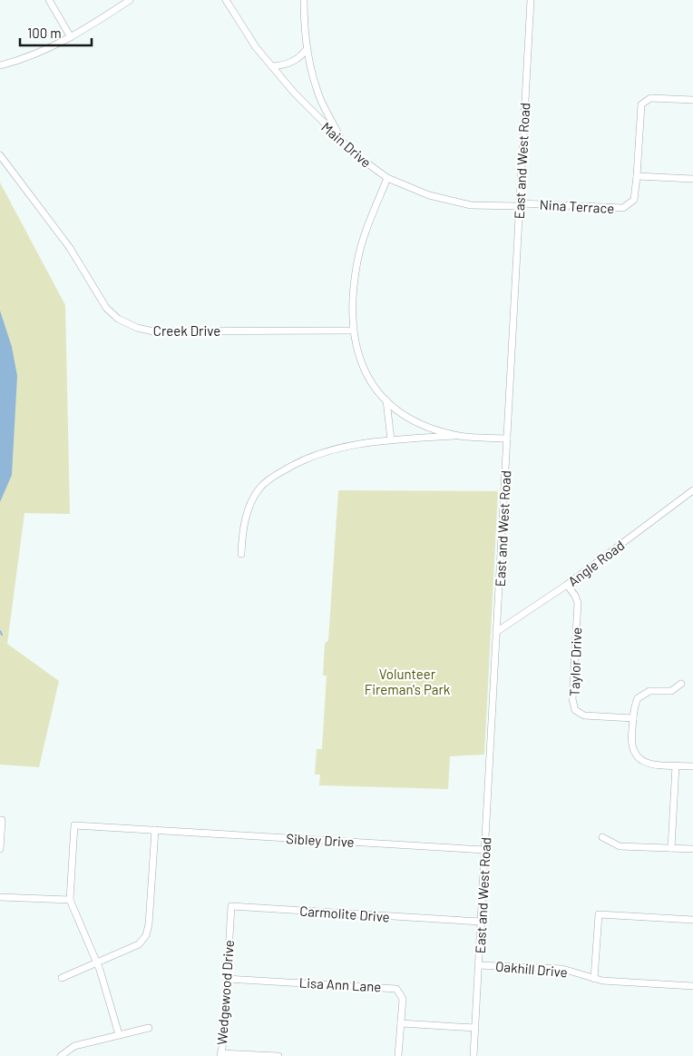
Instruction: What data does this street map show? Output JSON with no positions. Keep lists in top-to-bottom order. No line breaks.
{"streets":{"street":["Main Drive","East and West Road","Nina Terrace","Creek Drive","Angle Road","Taylor Drive","Sibley Drive","Carmolite Drive","Oakhill Drive","Lisa Ann Lane","Wedgewood Drive"]},"crossings":[["Main Drive","East and West Road"],["Main Drive","Nina Terrace"],["East and West Road","Nina Terrace"],["East and West Road","Angle Road"],["East and West Road","Sibley Drive"],["East and West Road","Carmolite Drive"],["East and West Road","Oakhill Drive"],["Angle Road","Taylor Drive"],["Carmolite Drive","Wedgewood Drive"],["Lisa Ann Lane","Wedgewood Drive"]],"parks":["Volunteer Fireman's Park"],"scale_bar":"100 m"}
